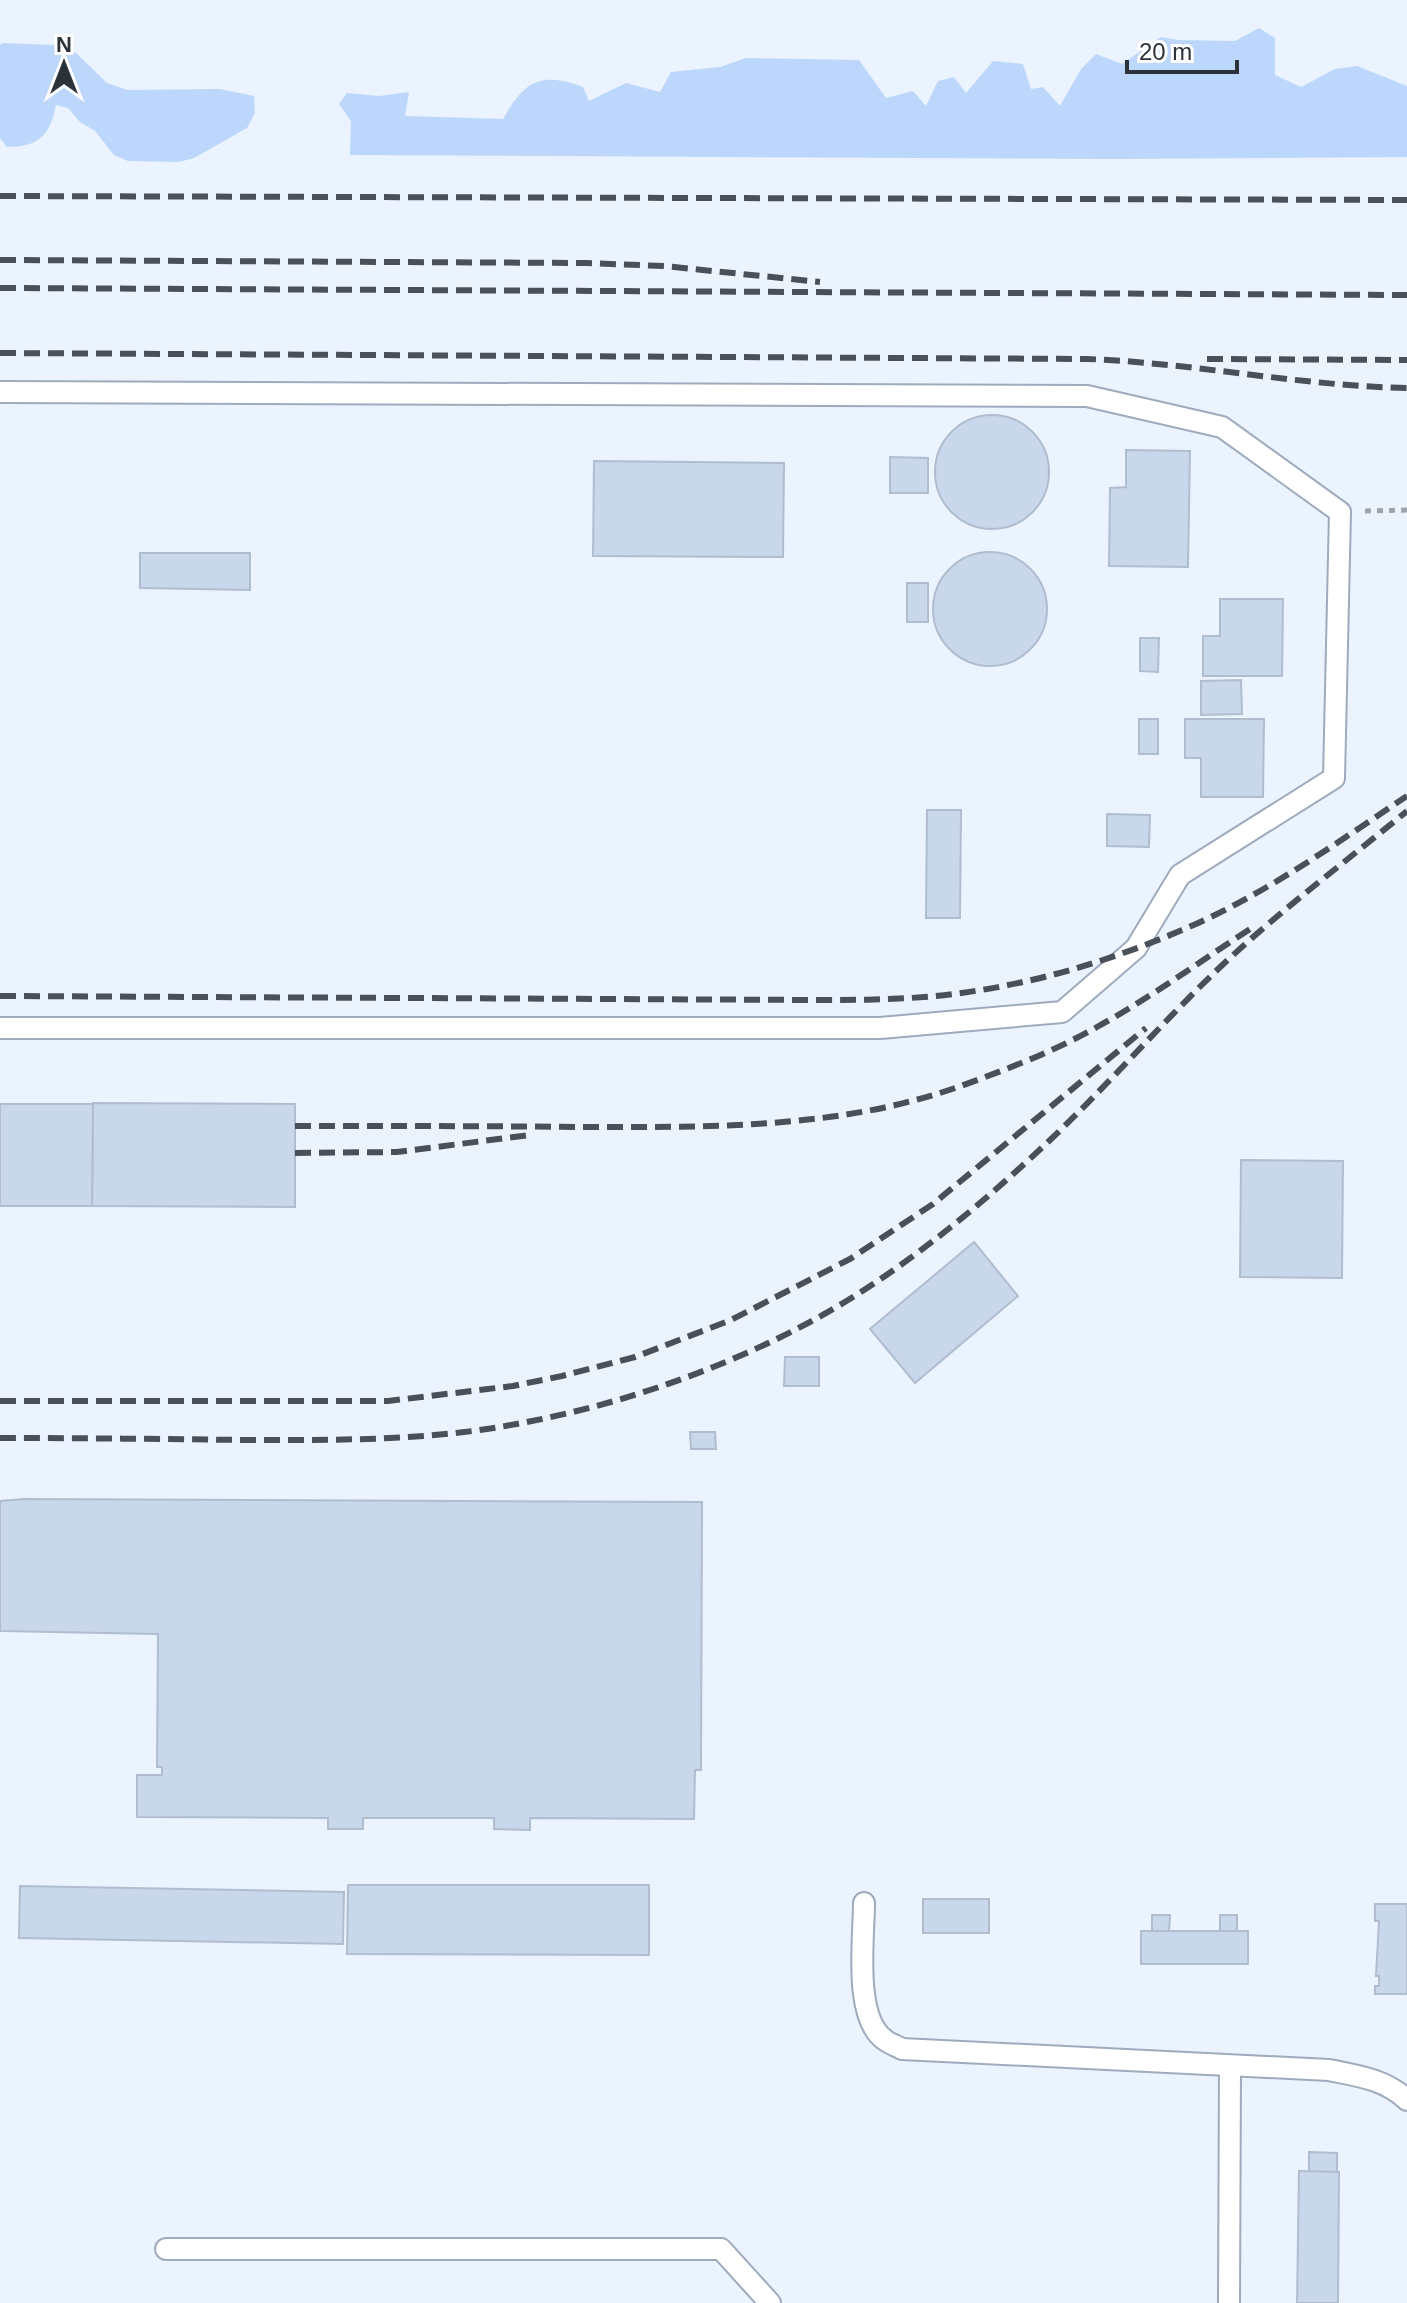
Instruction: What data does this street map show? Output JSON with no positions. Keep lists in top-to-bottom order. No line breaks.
{"scale_bar":"20 m","north":"top"}
